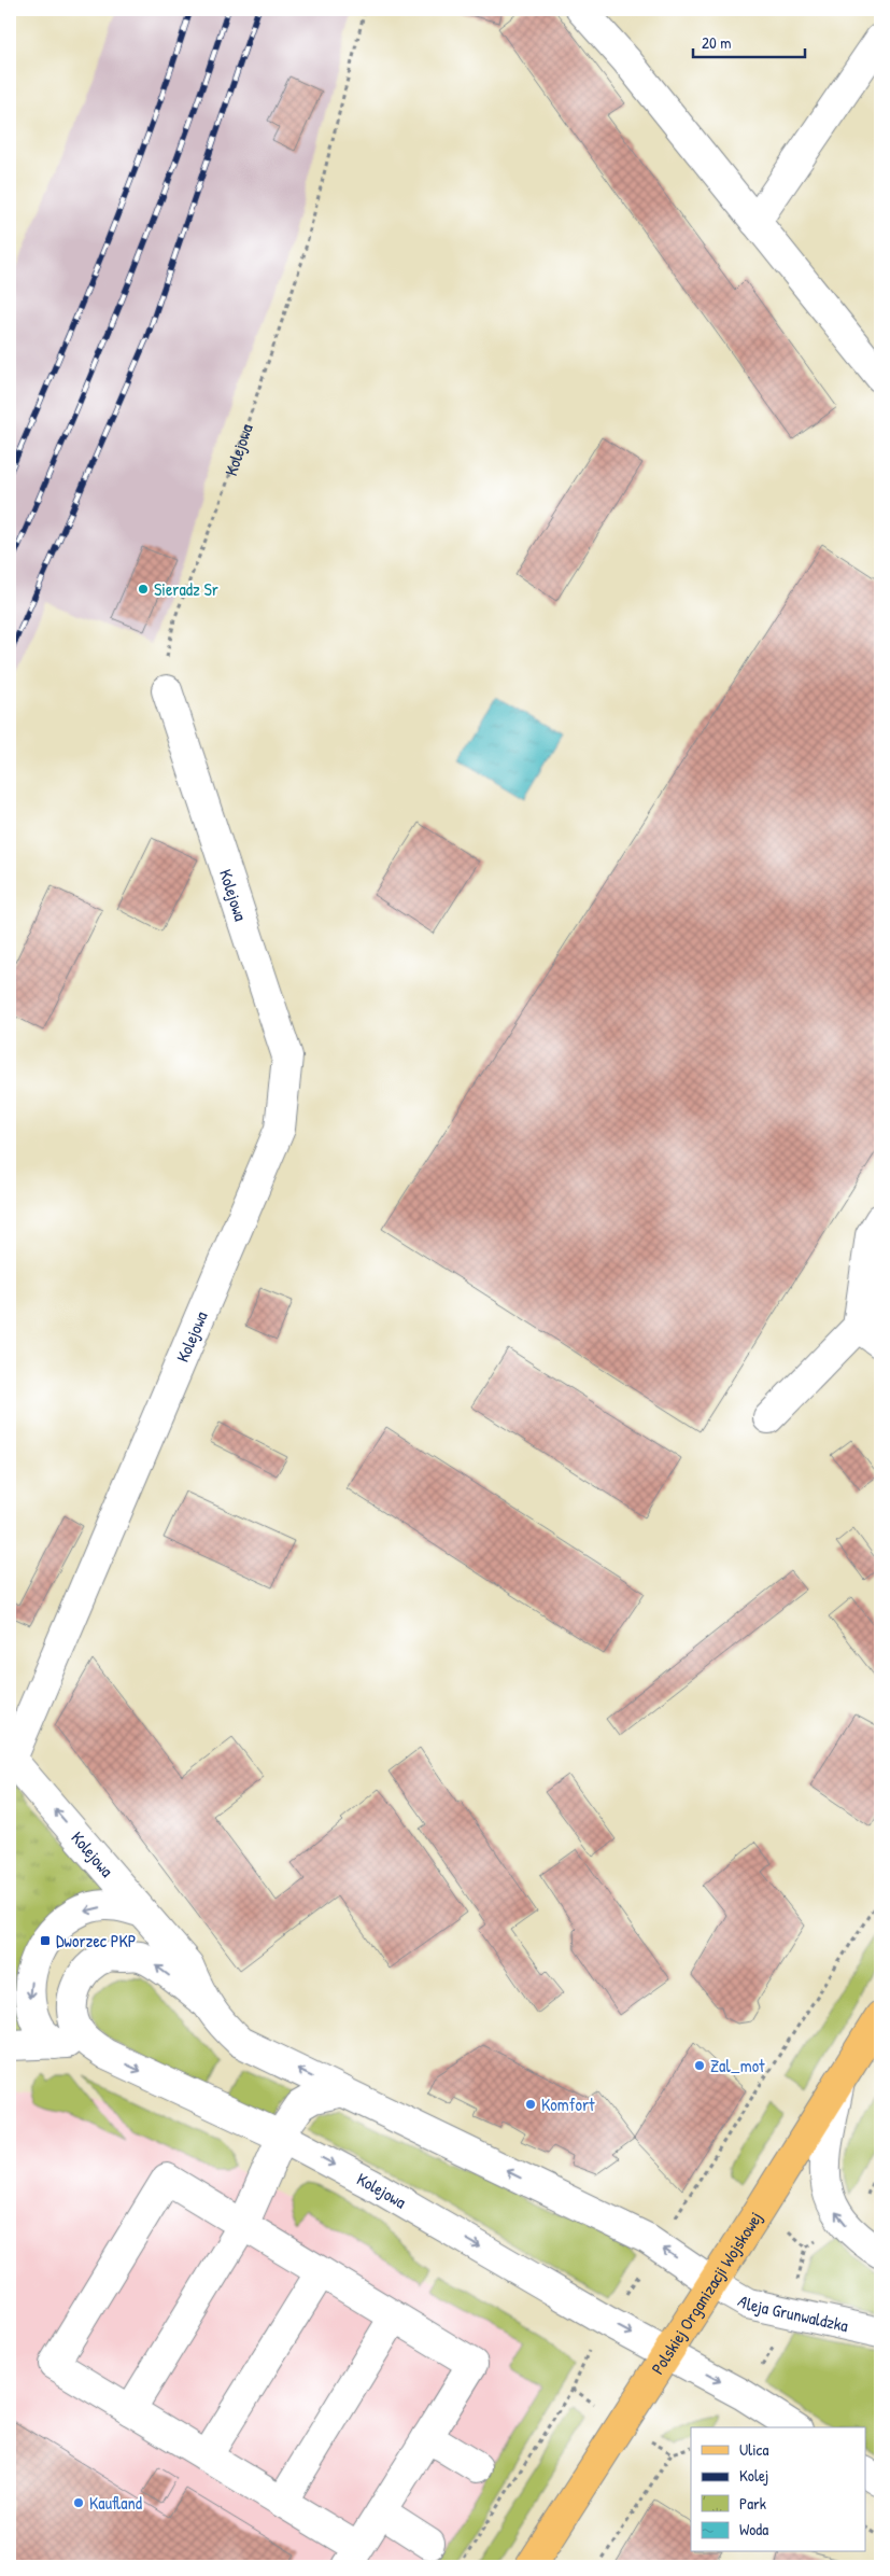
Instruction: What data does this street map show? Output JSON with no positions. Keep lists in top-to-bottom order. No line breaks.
{"streets":{"main road":["Polskiej Organizacji Wojskowej"],"street":["Kolejowa","Aleja Grunwaldzka"]},"crossings":[["Kolejowa","Polskiej Organizacji Wojskowej"],["Kolejowa","Aleja Grunwaldzka"],["Polskiej Organizacji Wojskowej","Aleja Grunwaldzka"]],"places":{"other":["Sieradz Sr","Zal_mot","Komfort","Kaufland"],"transit":["Dworzec PKP"]},"legend":["Ulica","Kolej","Park","Woda"],"scale_bar":"20 m"}
